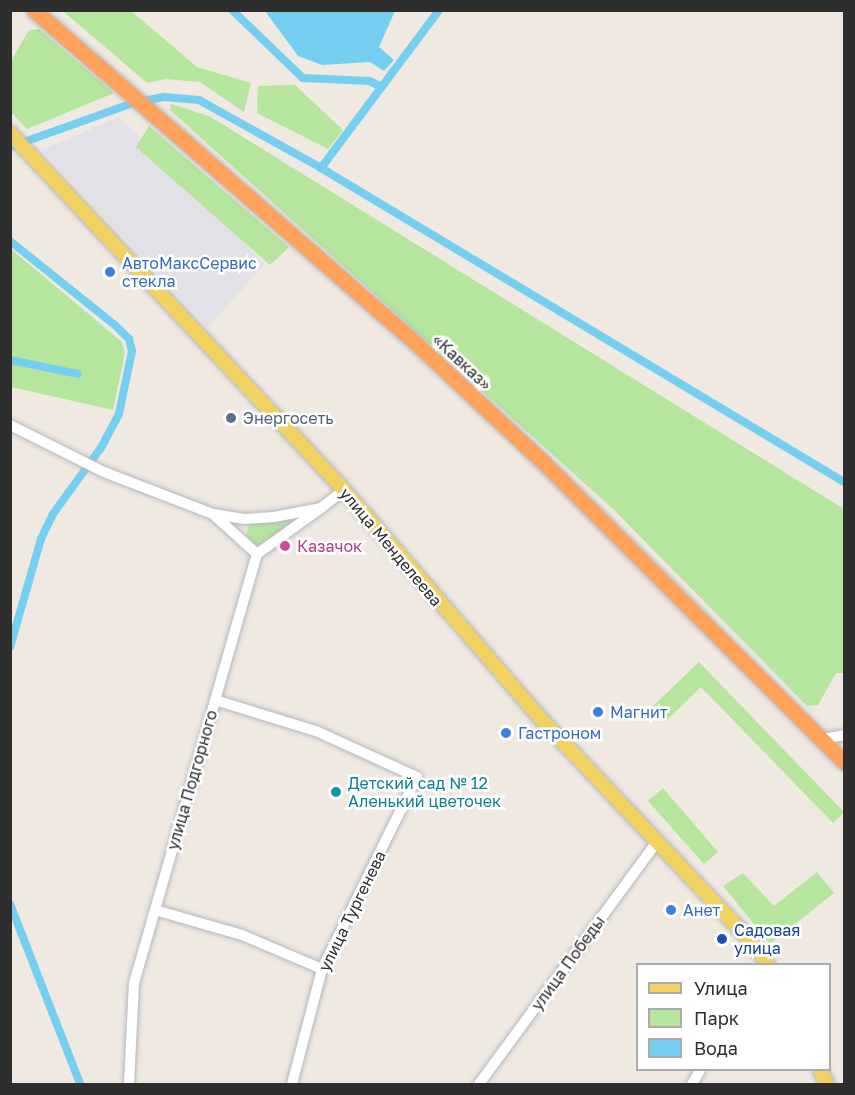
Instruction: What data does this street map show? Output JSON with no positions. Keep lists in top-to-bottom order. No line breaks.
{"streets":{"highway":["«Кавказ»"],"main road":["улица Менделеева"],"street":["улица Подгорного","улица Тургенева","улица Победы"]},"crossings":[["улица Менделеева","улица Победы"],["улица Подгорного","улица Тургенева"]],"places":["АвтоМаксСервис стекла","Энергосеть","Казачок","Магнит","Гастроном","Детский сад № 12 Аленький цветочек","Анет","Садовая улица"],"legend":["Улица","Парк","Вода"]}
